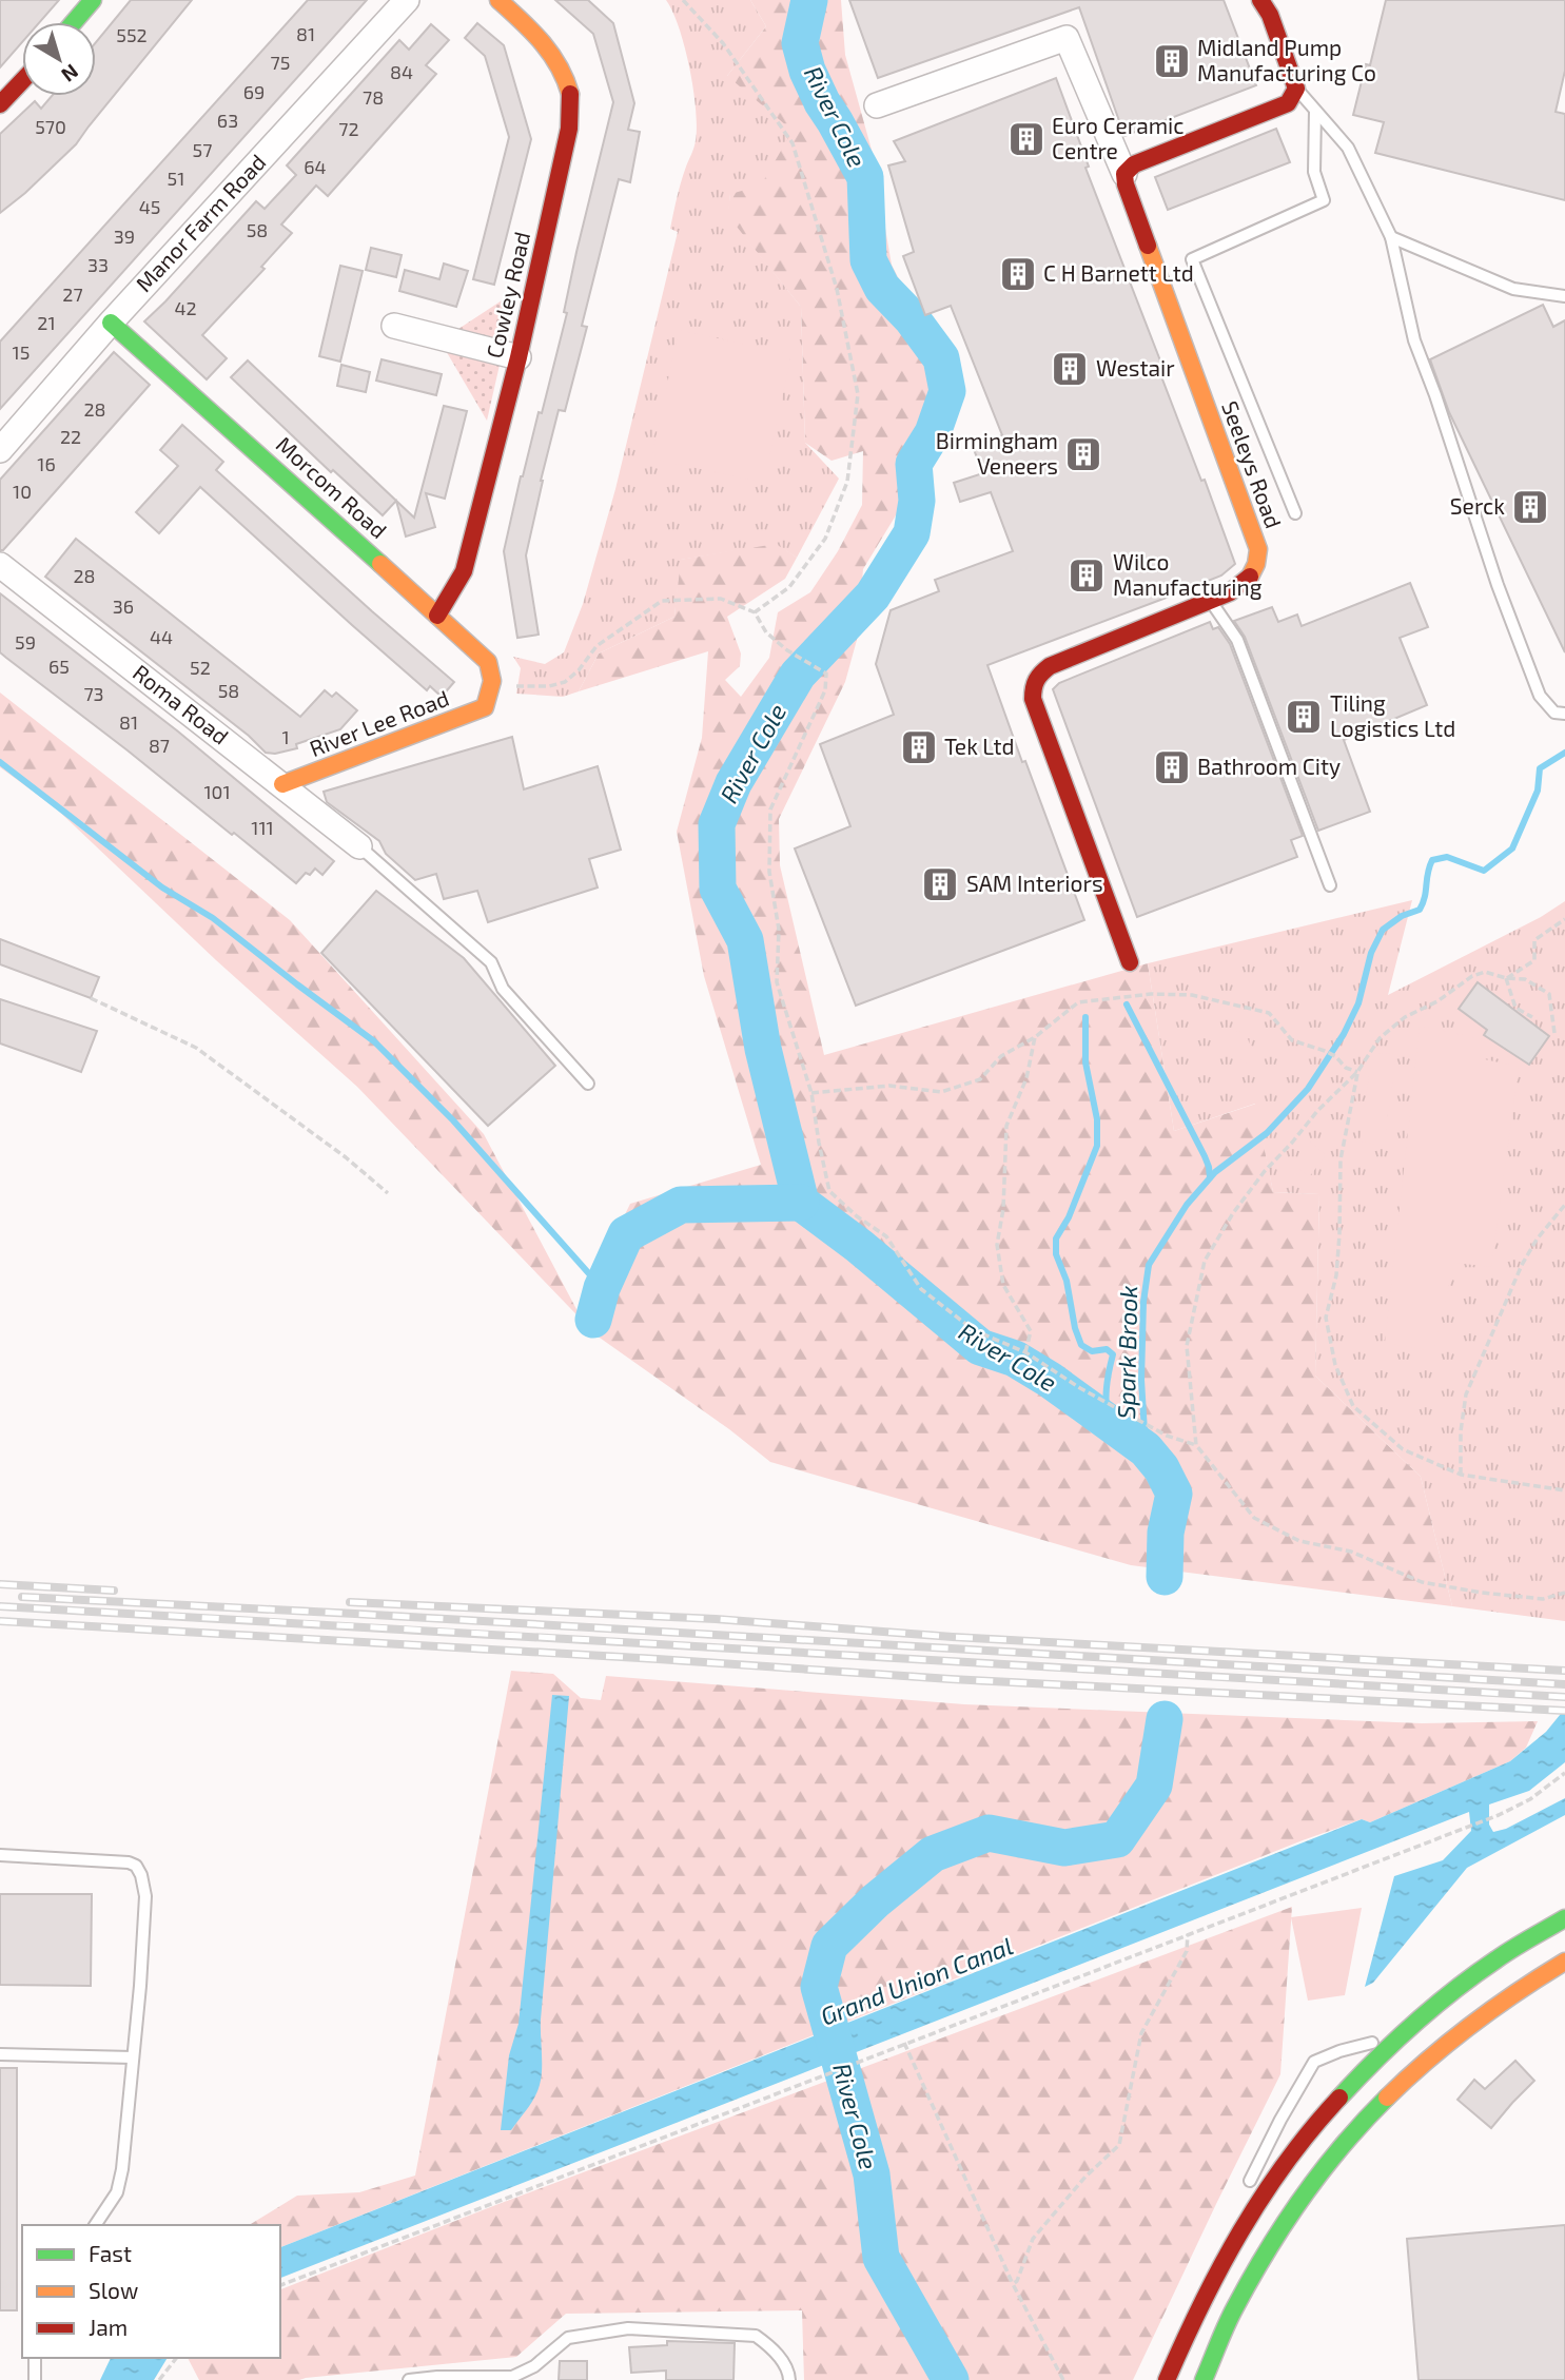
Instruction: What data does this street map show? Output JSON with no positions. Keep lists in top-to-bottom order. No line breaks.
{"streets":{"main road":["Cowley Road","Seeleys Road","Morcom Road","River Lee Road"],"street":["Manor Farm Road","Roma Road"]},"crossings":[["Manor Farm Road","Morcom Road"],["Cowley Road","Morcom Road"],["Morcom Road","River Lee Road"],["Roma Road","River Lee Road"]],"water":["River Cole","Spark Brook","Grand Union Canal"],"places":{"building":["Midland Pump Manufacturing Co","Euro Ceramic Centre","C H Barnett Ltd","Westair","Birmingham Veneers","Serck","Wilco Manufacturing","Tiling Logistics Ltd","Tek Ltd","Bathroom City","SAM Interiors"]},"house_numbers":["81","552","75","84","69","78","63","570","72","57","64","51","45","58","39","33","27","42","21","15","28","22","16","10","28","36","44","59","65","52","58","73","81","1","87","101","111"],"legend":["Fast","Slow","Jam"],"north":"bottom right"}
